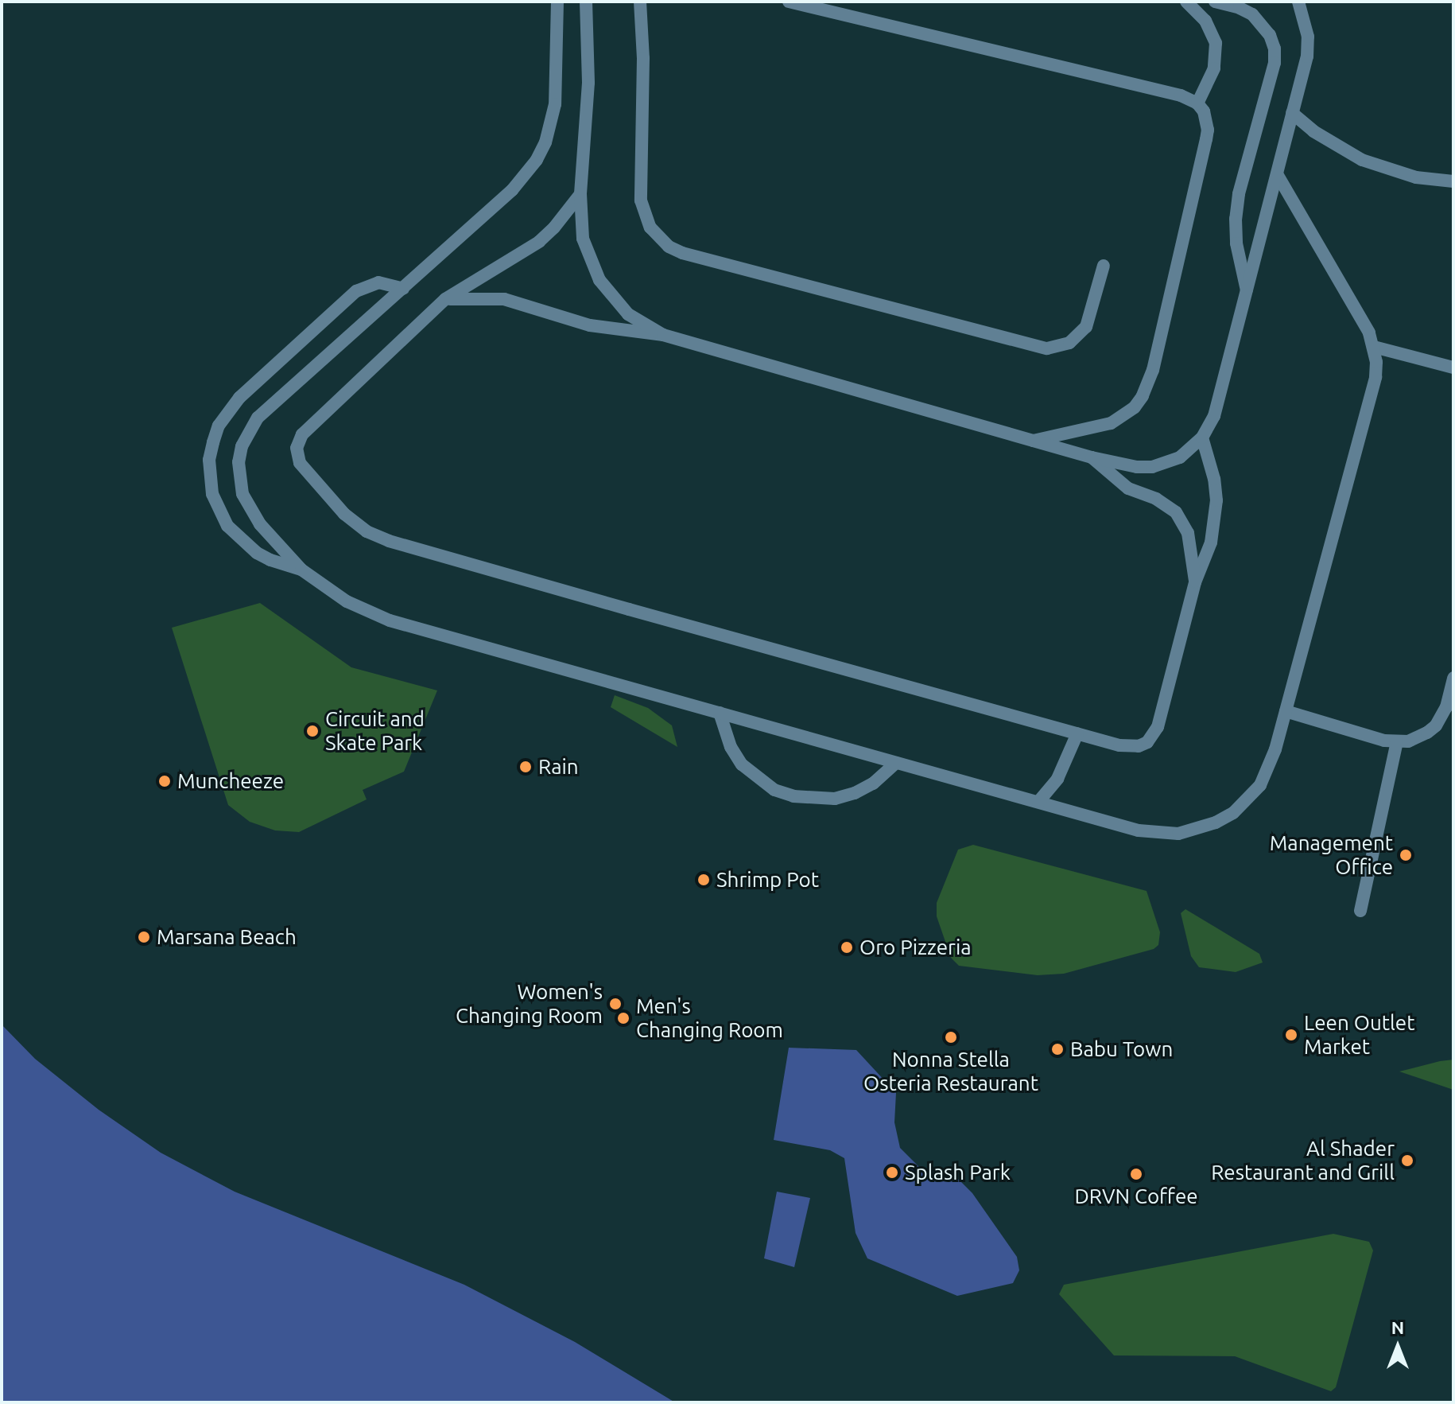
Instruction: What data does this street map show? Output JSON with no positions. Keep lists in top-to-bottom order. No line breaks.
{"places":["Circuit and Skate Park","Rain","Muncheeze","Management Office","Shrimp Pot","Marsana Beach","Oro Pizzeria","Women's Changing Room","Men's Changing Room","Leen Outlet Market","Nonna Stella Osteria Restaurant","Babu Town","Al Shader Restaurant and Grill","Splash Park","DRVN Coffee"],"north":"top"}
